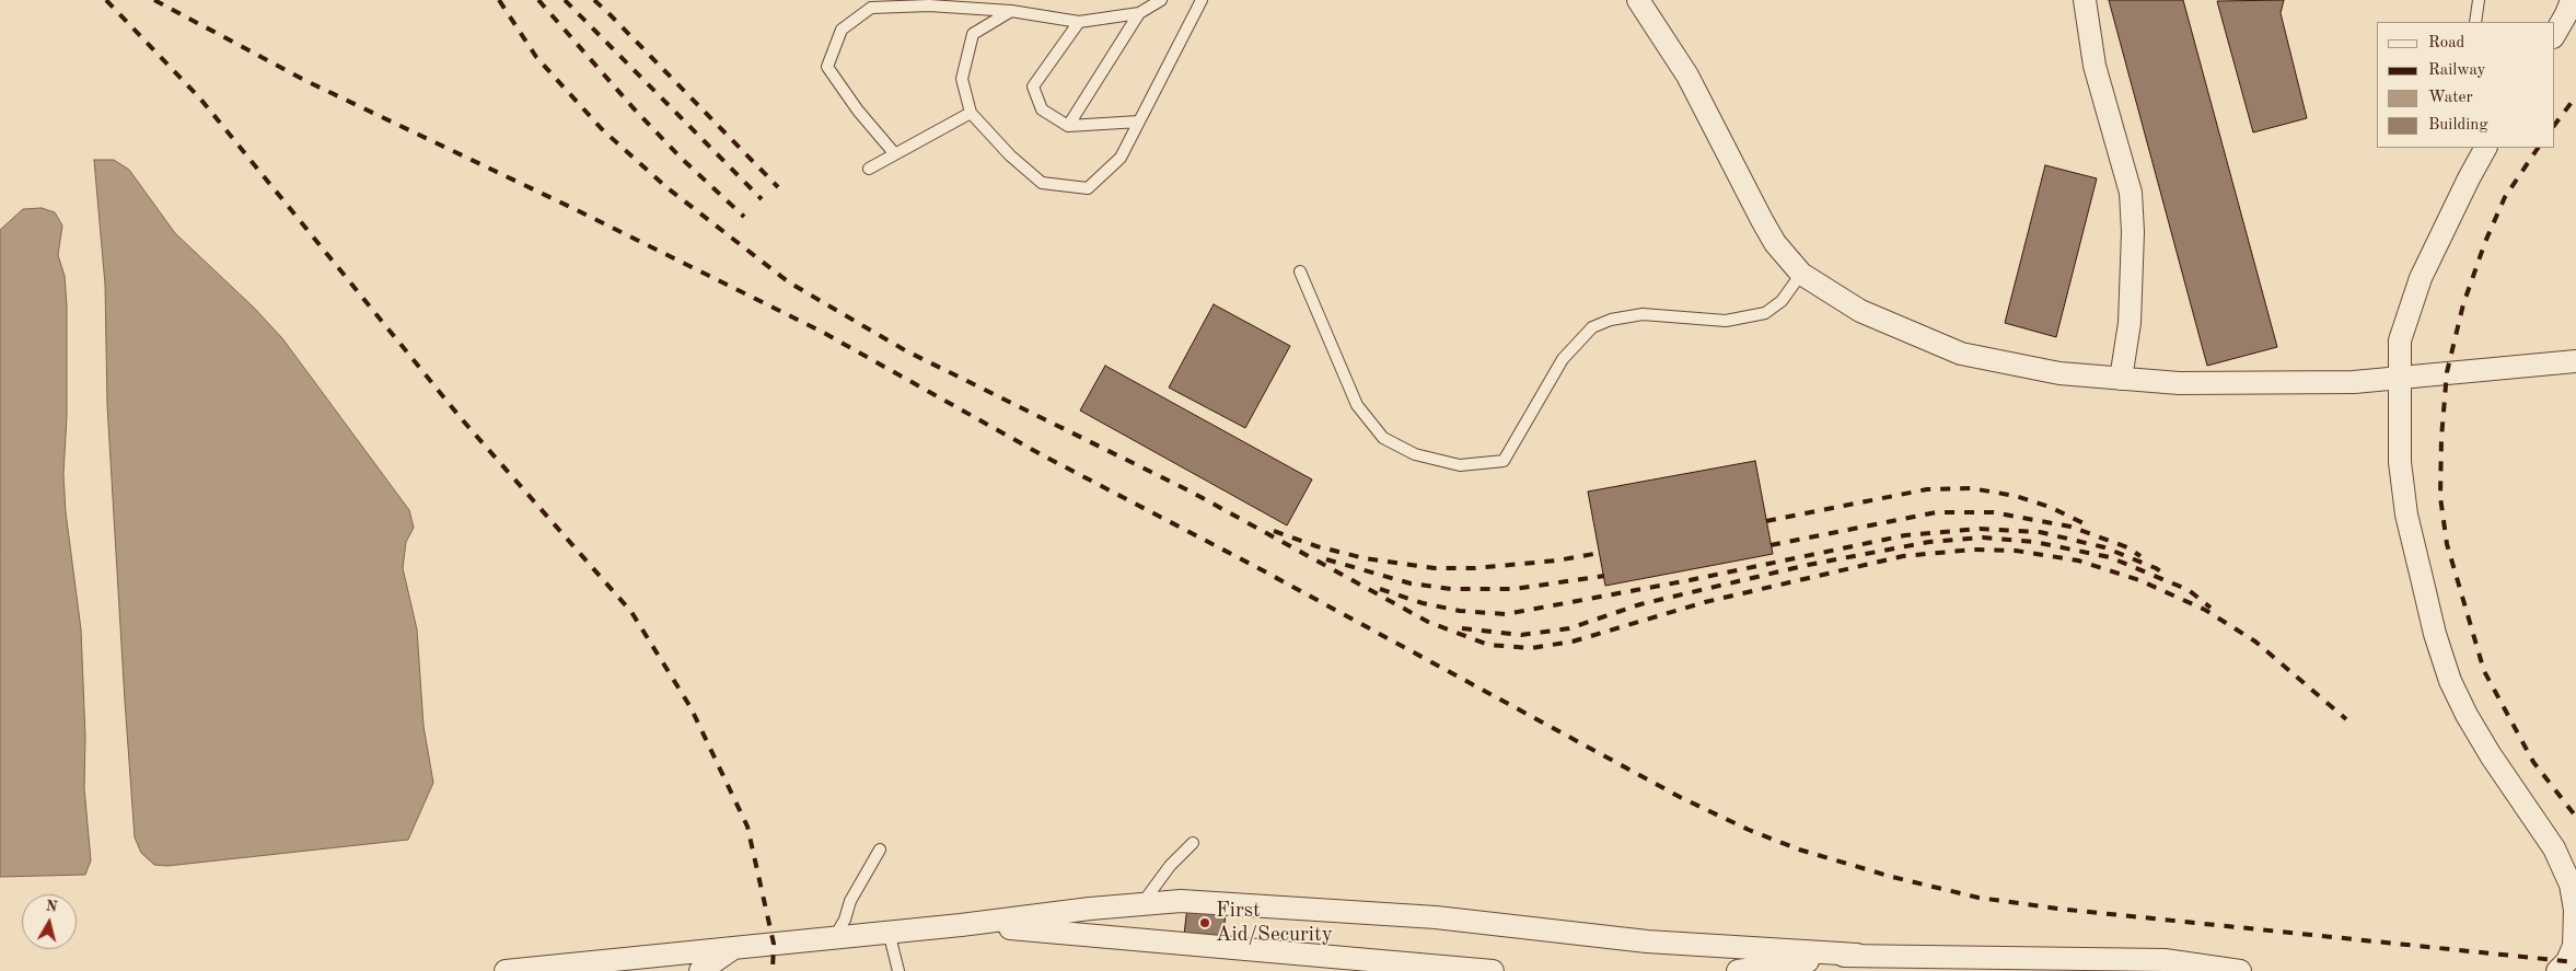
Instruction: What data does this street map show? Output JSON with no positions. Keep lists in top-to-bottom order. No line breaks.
{"places":["First Aid/Security"],"legend":["Road","Railway","Water","Building"],"north":"top"}
